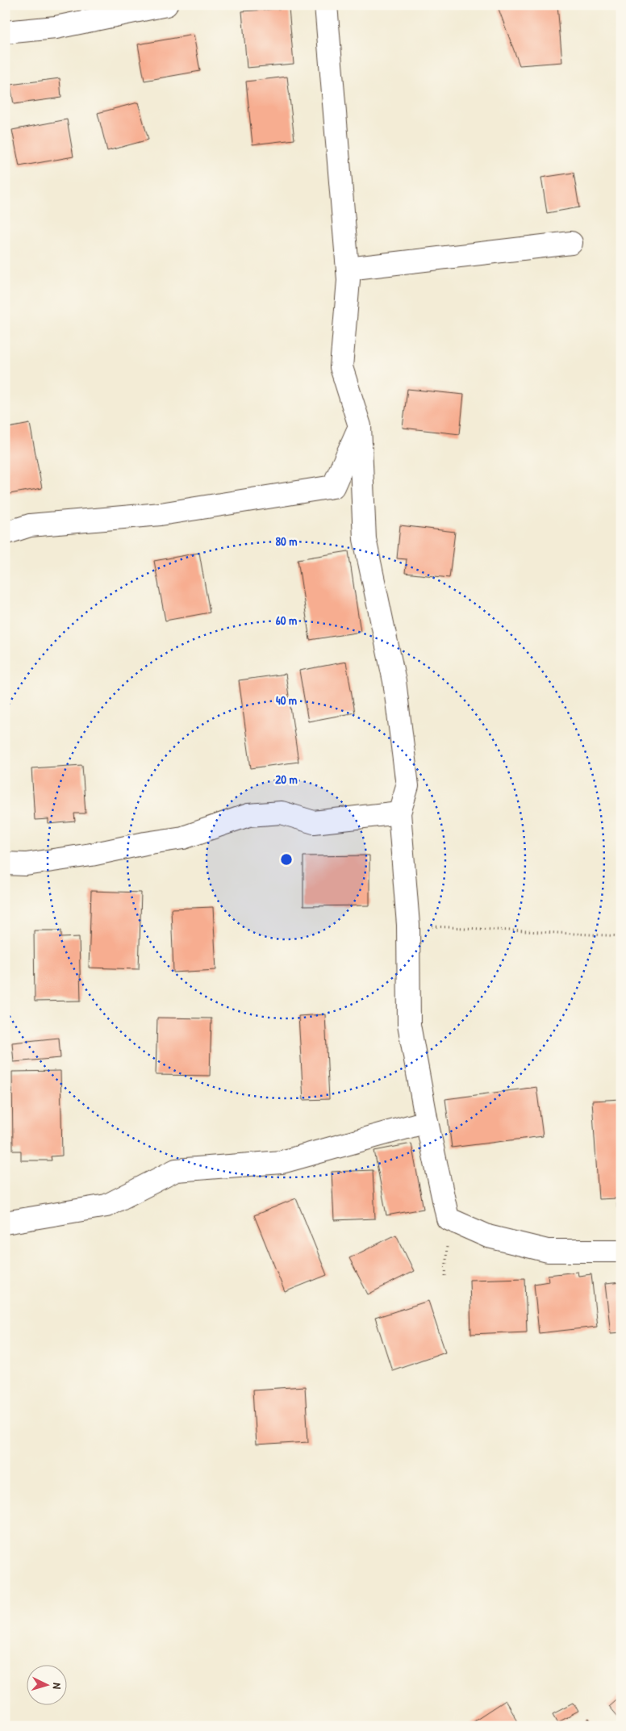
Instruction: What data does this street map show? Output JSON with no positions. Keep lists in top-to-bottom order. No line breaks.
{"north":"right","rings":["80 m","60 m","40 m","20 m"]}
